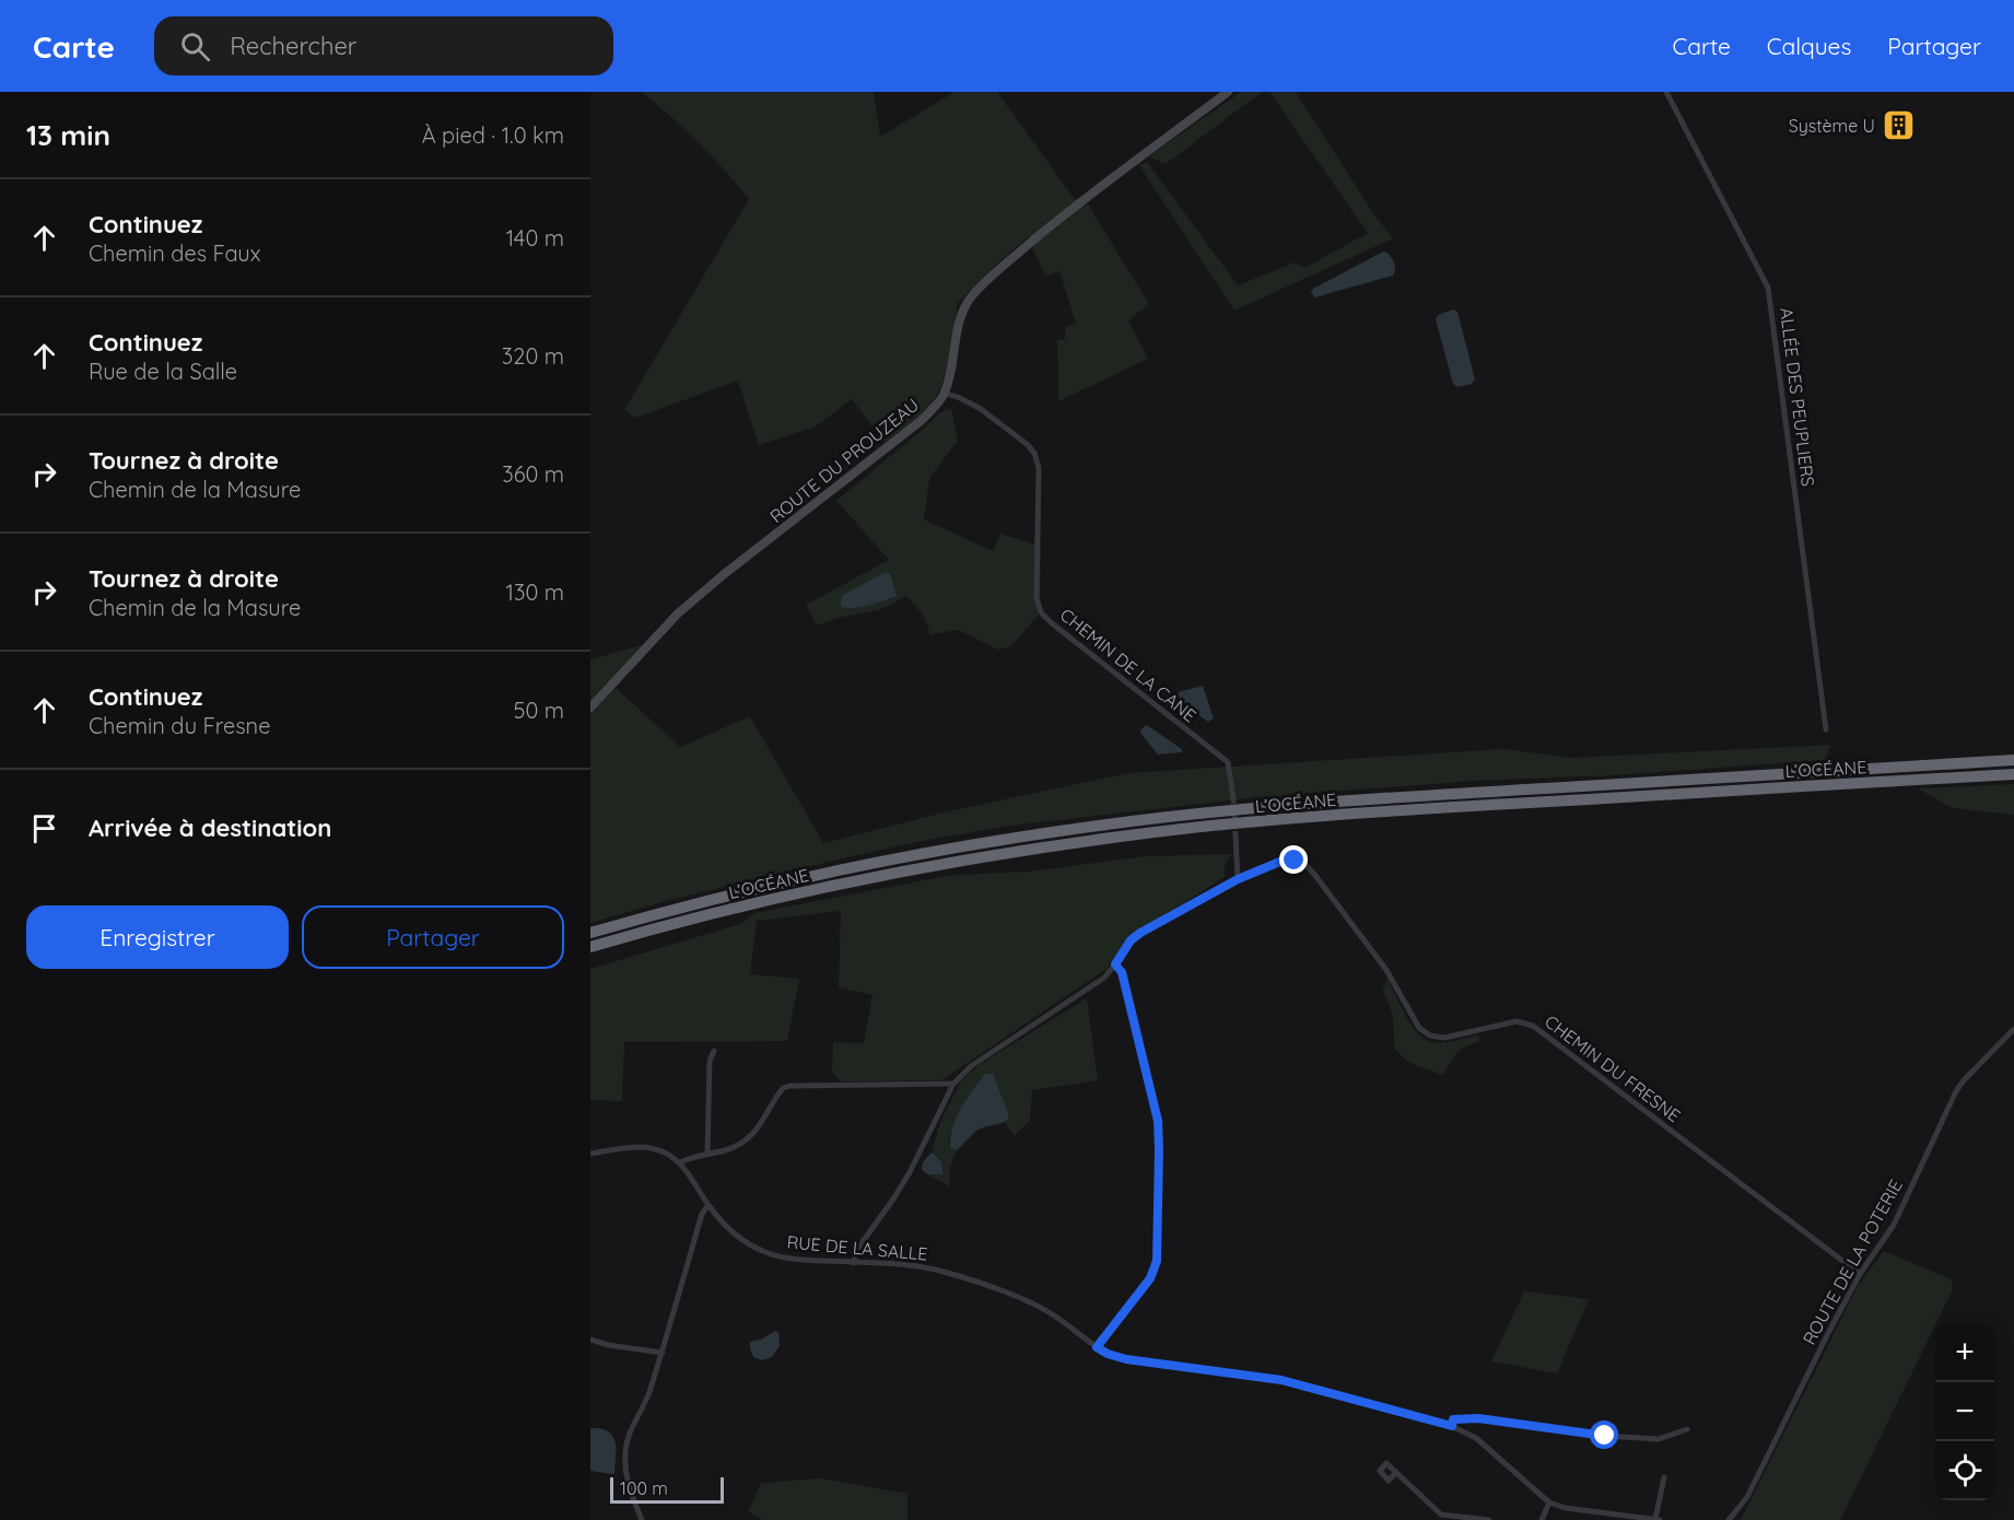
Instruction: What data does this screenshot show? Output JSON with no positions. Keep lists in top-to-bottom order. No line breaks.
{"streets":{"highway":["L’OCÉANE"],"street":["ALLÉE DES PEUPLIERS","ROUTE DU PROUZEAU","CHEMIN DE LA CANE","CHEMIN DU FRESNE","RUE DE LA SALLE","ROUTE DE LA POTERIE"]},"crossings":[["ROUTE DU PROUZEAU","CHEMIN DE LA CANE"],["CHEMIN DU FRESNE","ROUTE DE LA POTERIE"]],"places":{"building":["Système U"]},"scale_bar":"100 m","page":{"header":"Carte","search":"Rechercher","nav":["Carte","Calques","Partager"],"heading":["13 min","À pied · 1.0 km"],"list":[["Continuez","Chemin des Faux","140 m"],["Continuez","Rue de la Salle","320 m"],["Tournez à droite","Chemin de la Masure","360 m"],["Tournez à droite","Chemin de la Masure","130 m"],["Continuez","Chemin du Fresne","50 m"],"Arrivée à destination"],"buttons":["Enregistrer","Partager"],"map_buttons":["+","−"],"scale":"100 m"}}
